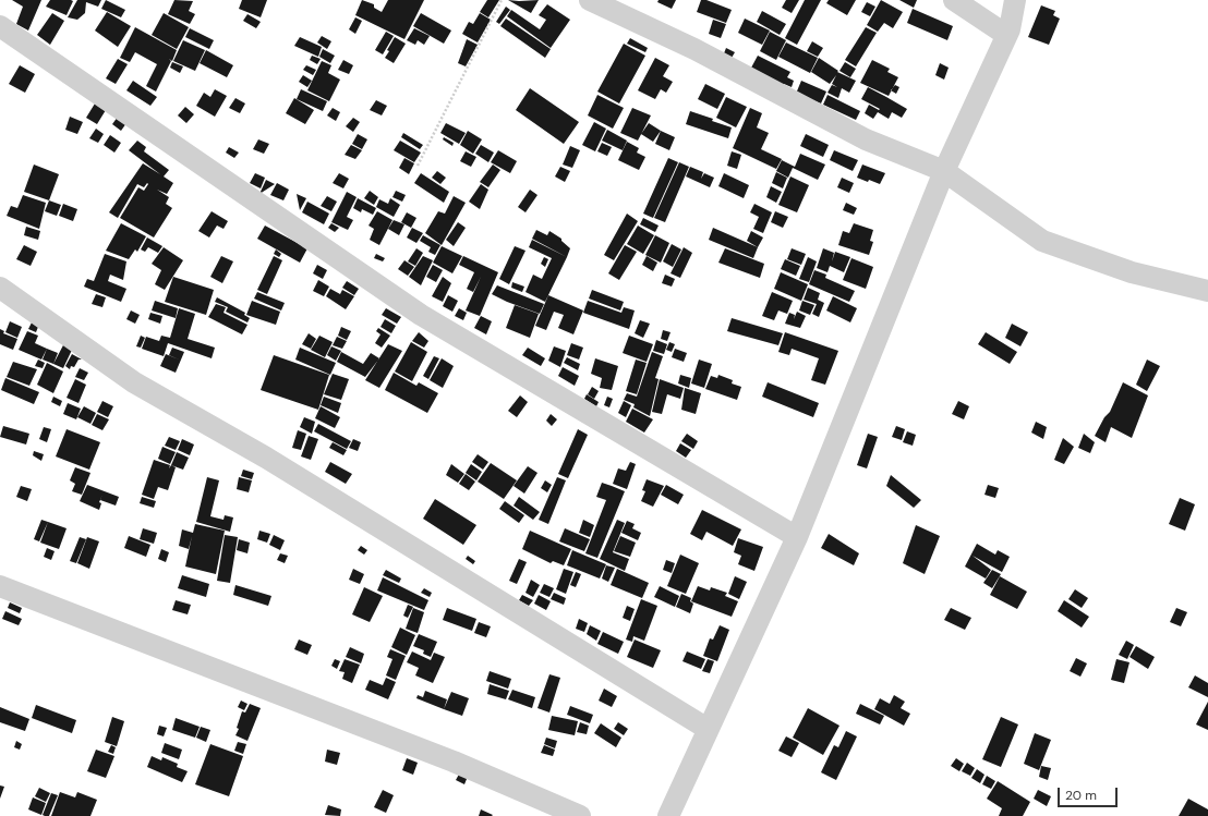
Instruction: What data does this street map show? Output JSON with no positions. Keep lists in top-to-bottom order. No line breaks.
{"scale_bar":"20 m"}
